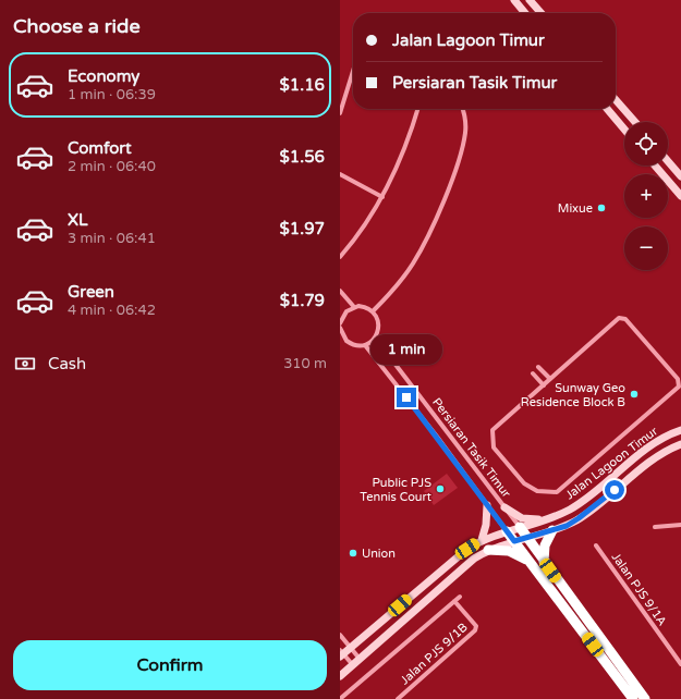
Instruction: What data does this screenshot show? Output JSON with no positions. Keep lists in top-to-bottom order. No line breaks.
{"streets":{"main road":["Jalan Lagoon Timur"],"street":["Persiaran Tasik Timur","Jalan PJS 9/1A","Jalan PJS 9/1B"]},"crossings":[["Persiaran Tasik Timur","Jalan Lagoon Timur"]],"places":["Mixue","Sunway Geo Residence Block B","Public PJS Tennis Court","Union"],"page":{"heading":"Choose a ride","banner":["Jalan Lagoon Timur","Persiaran Tasik Timur"],"list":[{"name":"Economy","note":"1 min · 06:39","value":"$1.16"},{"name":"Comfort","note":"2 min · 06:40","value":"$1.56"},{"name":"XL","note":"3 min · 06:41","value":"$1.97"},{"name":"Green","note":"4 min · 06:42","value":"$1.79"}],"map_buttons":["+","−"],"bubble":"1 min","pay":["Cash","310 m"],"buttons":"Confirm"}}
